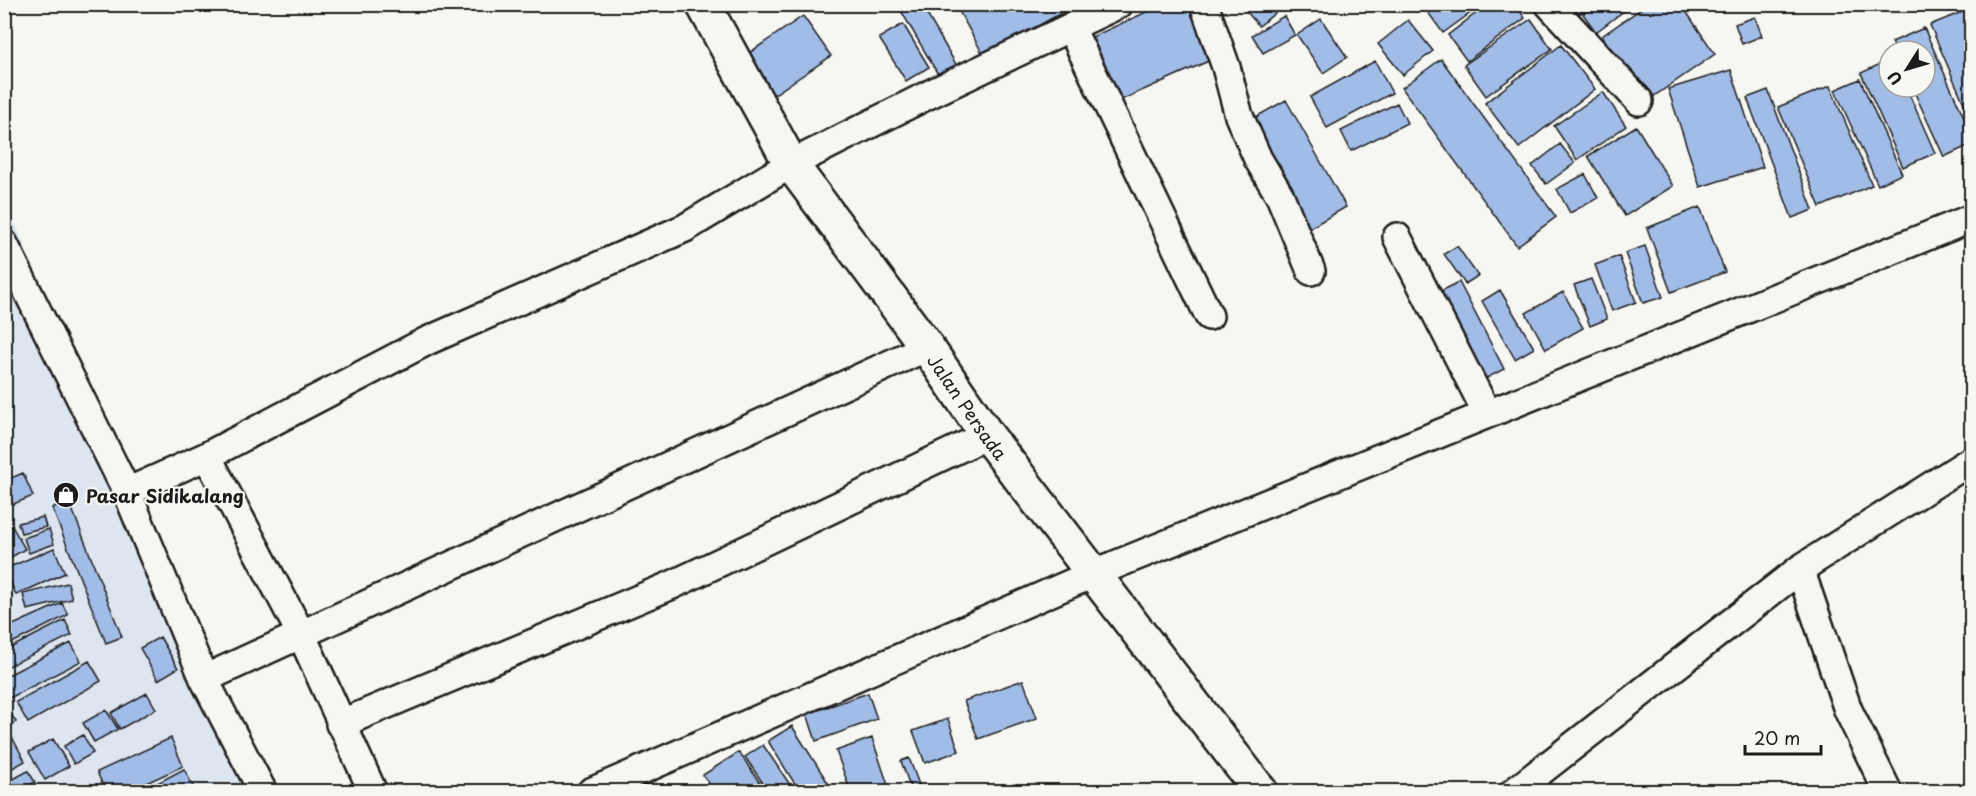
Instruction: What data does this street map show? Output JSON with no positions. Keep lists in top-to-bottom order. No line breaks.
{"streets":{"street":["Jalan Persada"]},"places":{"shop":["Pasar Sidikalang"]},"scale_bar":"20 m","north":"bottom left"}
